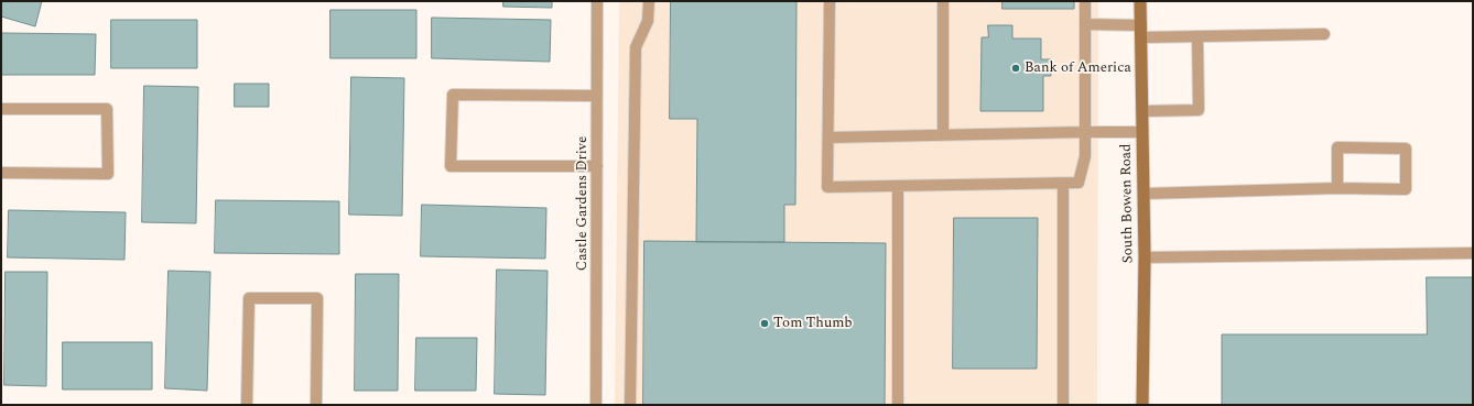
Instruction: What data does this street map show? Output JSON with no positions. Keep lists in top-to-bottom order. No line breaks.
{"streets":{"main road":["South Bowen Road"],"lane":["Castle Gardens Drive"]},"places":["Bank of America","Tom Thumb"]}
